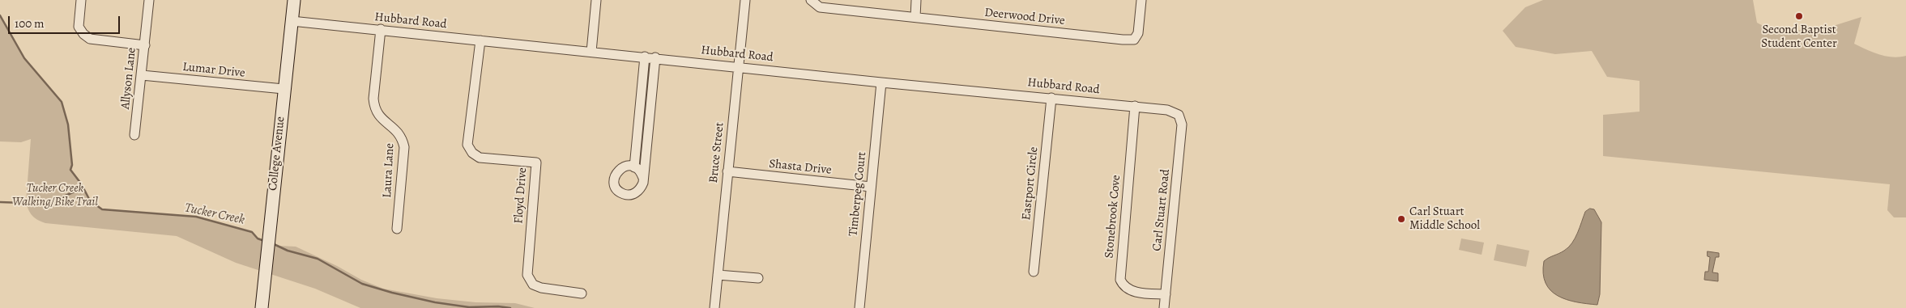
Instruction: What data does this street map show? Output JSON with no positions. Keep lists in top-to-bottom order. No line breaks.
{"streets":{"street":["Deerwood Drive","Hubbard Road","Lumar Drive","Allyson Lane","Bruce Street","College Avenue","Shasta Drive","Laura Lane","Eastport Circle","Timberpeg Court","Floyd Drive","Carl Stuart Road","Stonebrook Cove"]},"crossings":[["Hubbard Road","Bruce Street"],["Hubbard Road","College Avenue"],["Hubbard Road","Laura Lane"],["Hubbard Road","Eastport Circle"],["Hubbard Road","Timberpeg Court"],["Hubbard Road","Floyd Drive"],["Hubbard Road","Carl Stuart Road"],["Hubbard Road","Stonebrook Cove"],["Lumar Drive","Allyson Lane"],["Lumar Drive","College Avenue"],["Bruce Street","Shasta Drive"],["Shasta Drive","Timberpeg Court"],["Carl Stuart Road","Stonebrook Cove"]],"water":["Tucker Creek"],"parks":["Tucker Creek Walking/Bike Trail"],"places":["Second Baptist Student Center","Carl Stuart Middle School"],"scale_bar":"100 m"}
